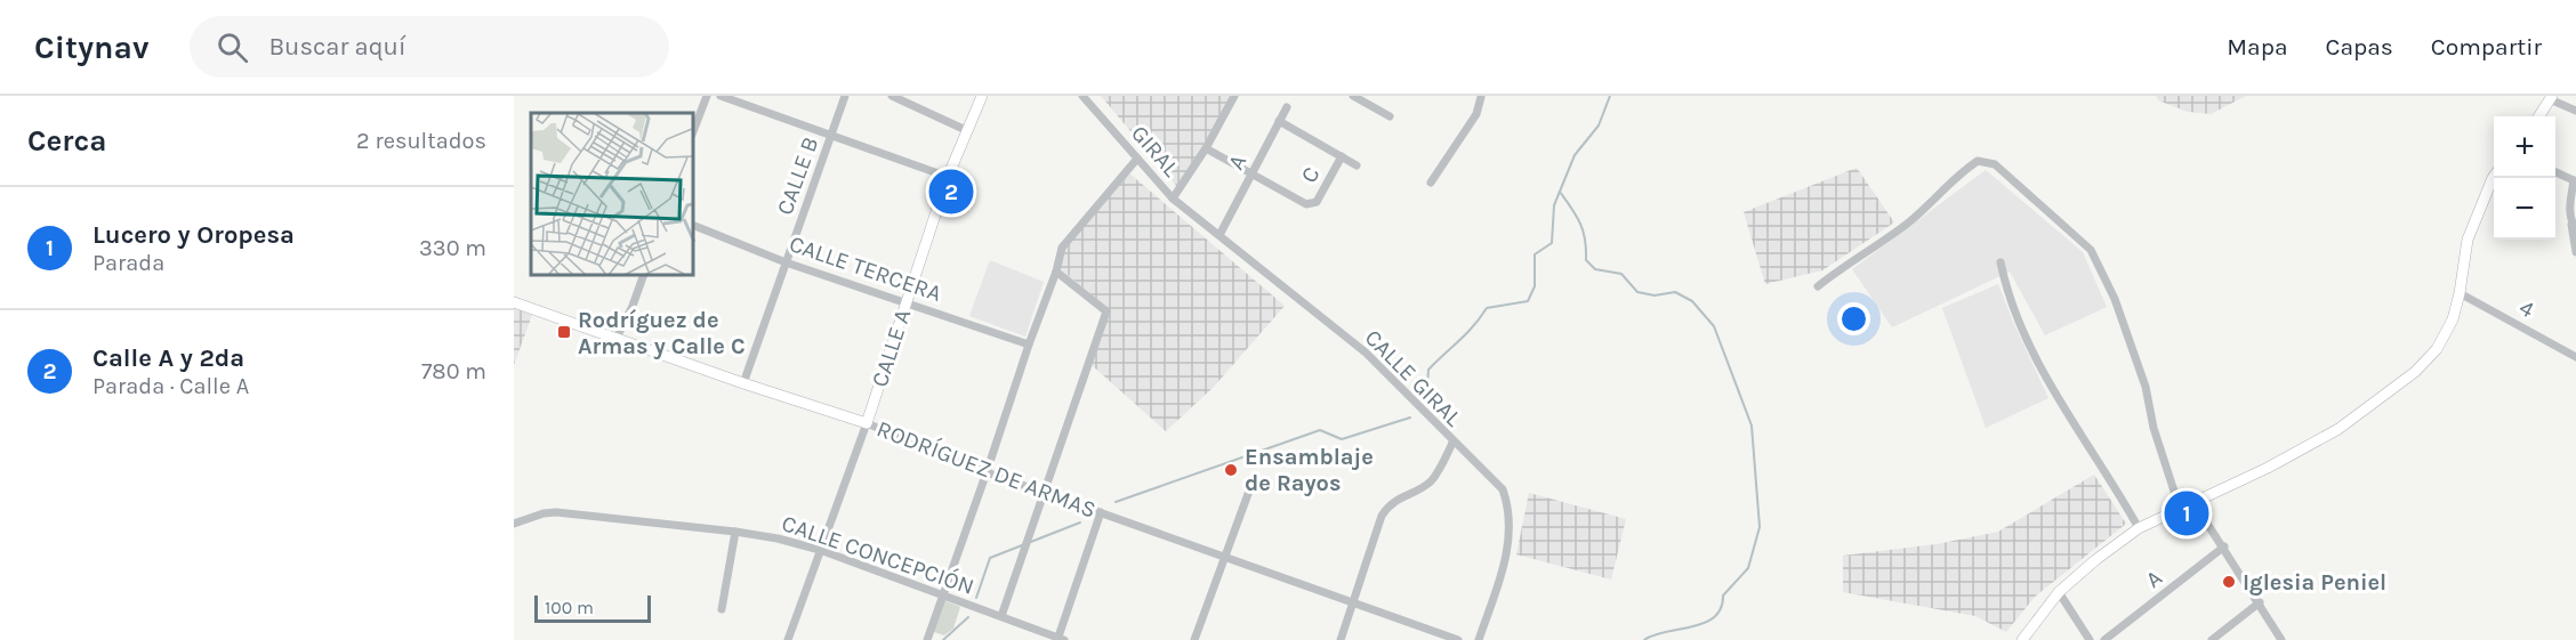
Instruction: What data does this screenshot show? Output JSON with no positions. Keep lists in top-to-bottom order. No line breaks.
{"streets":{"main road":["CALLE A","RODRÍGUEZ DE ARMAS"],"street":["GIRAL","A","C","CALLE B","CALLE TERCERA","4","CALLE GIRAL","CALLE CONCEPCIÓN"]},"crossings":[["GIRAL","CALLE GIRAL"],["A","C"],["A","CALLE GIRAL"],["CALLE B","CALLE TERCERA"],["CALLE B","RODRÍGUEZ DE ARMAS"],["CALLE TERCERA","CALLE A"],["CALLE A","RODRÍGUEZ DE ARMAS"],["CALLE A","CALLE CONCEPCIÓN"]],"places":{"transit":["Rodríguez de Armas y Calle C"],"other":["Ensamblaje de Rayos","Iglesia Peniel"]},"scale_bar":"100 m","page":{"header":"Citynav","search":"Buscar aquí","nav":["Mapa","Capas","Compartir"],"heading":["Cerca","2 resultados"],"map_buttons":["+","−"],"pins":["2","1"],"list":[{"mark":"1","name":"Lucero y Oropesa","note":"Parada","value":"330 m"},{"mark":"2","name":"Calle A y 2da","note":"Parada · Calle A","value":"780 m"}],"scale":"100 m"}}
